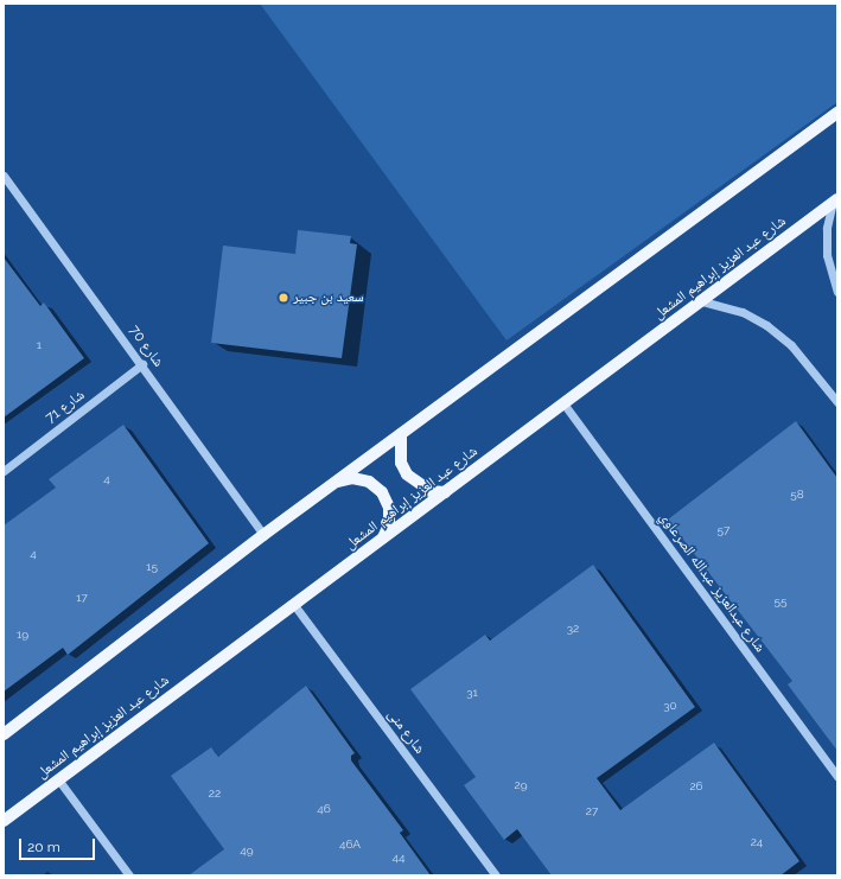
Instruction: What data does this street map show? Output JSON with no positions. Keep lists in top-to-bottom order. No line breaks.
{"streets":{"main road":["شارع عبد العزيز إبراهيم المشعل"],"street":["شارع 70","شارع 71","شارع عبدالعزيز عبدالله الصرعاوي","شارع منى"]},"crossings":[["شارع عبد العزيز إبراهيم المشعل","شارع عبدالعزيز عبدالله الصرعاوي"],["شارع عبد العزيز إبراهيم المشعل","شارع منى"],["شارع 70","شارع 71"]],"places":["سعيد بن جبير"],"house_numbers":["1","4","58","57","4","15","17","55","32","19","31","30","29","26","22","46","27","24","46A","49","44"],"scale_bar":"20 m"}
